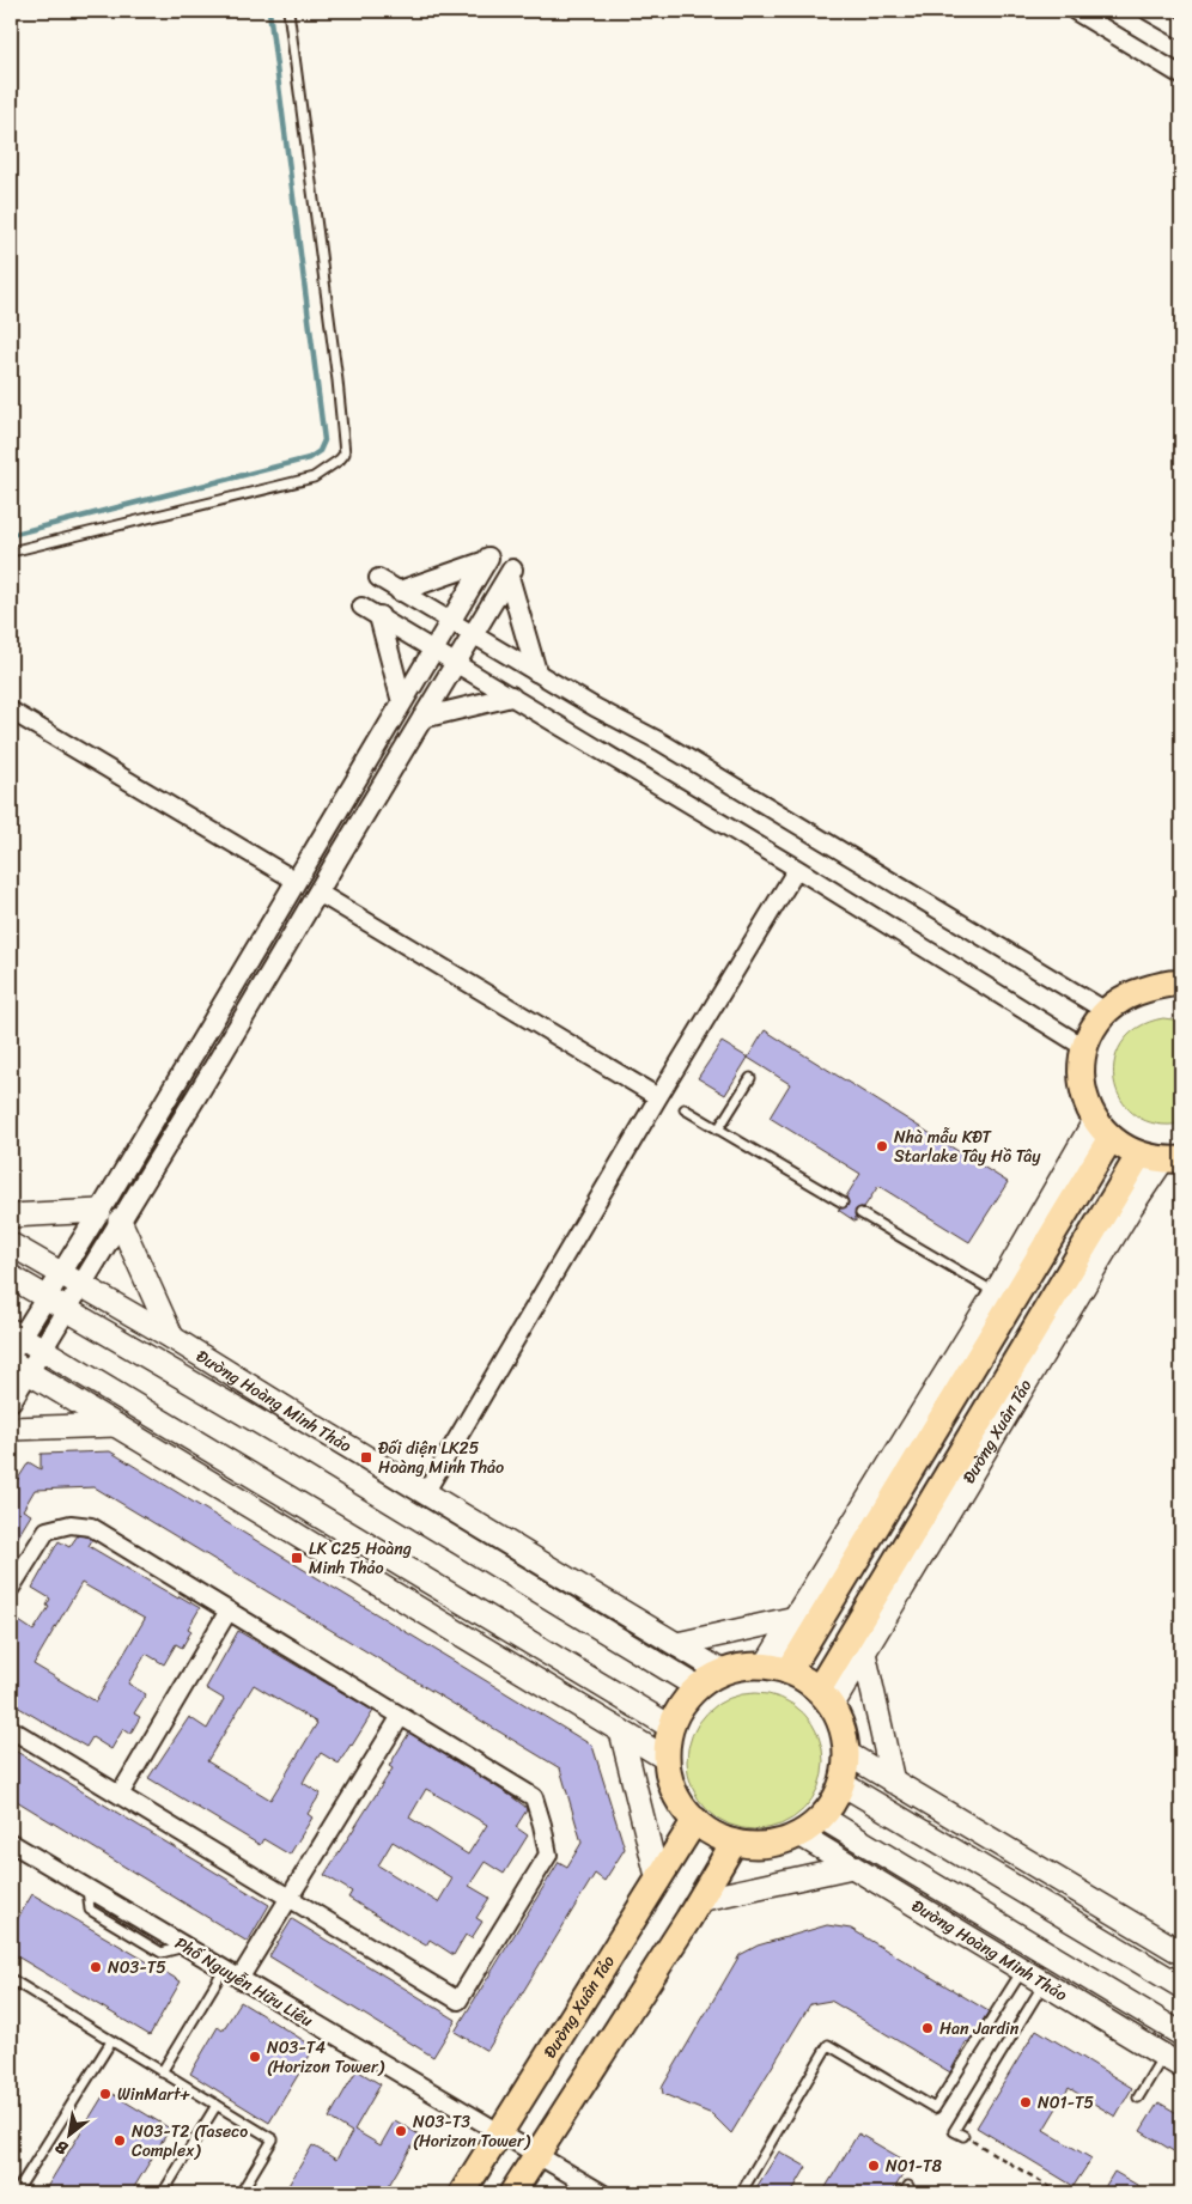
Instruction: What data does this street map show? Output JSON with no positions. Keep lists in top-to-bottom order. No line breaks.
{"streets":{"main road":["Đường Hoàng Minh Thảo","Đường Xuân Tảo"],"street":["Phố Nguyễn Hữu Liêu"]},"crossings":[["Đường Hoàng Minh Thảo","Đường Xuân Tảo"],["Đường Xuân Tảo","Phố Nguyễn Hữu Liêu"]],"places":{"other":["Nhà mẫu KĐT Starlake Tây Hồ Tây","N03-T5","Han Jardin","N03-T4 (Horizon Tower)","WinMart+","N01-T5","N03-T3 (Horizon Tower)","N03-T2 (Taseco Complex)","N01-T8"],"transit":["Đối diện LK25 Hoàng Minh Thảo","LK C25 Hoàng Minh Thảo"]},"north":"bottom left"}
